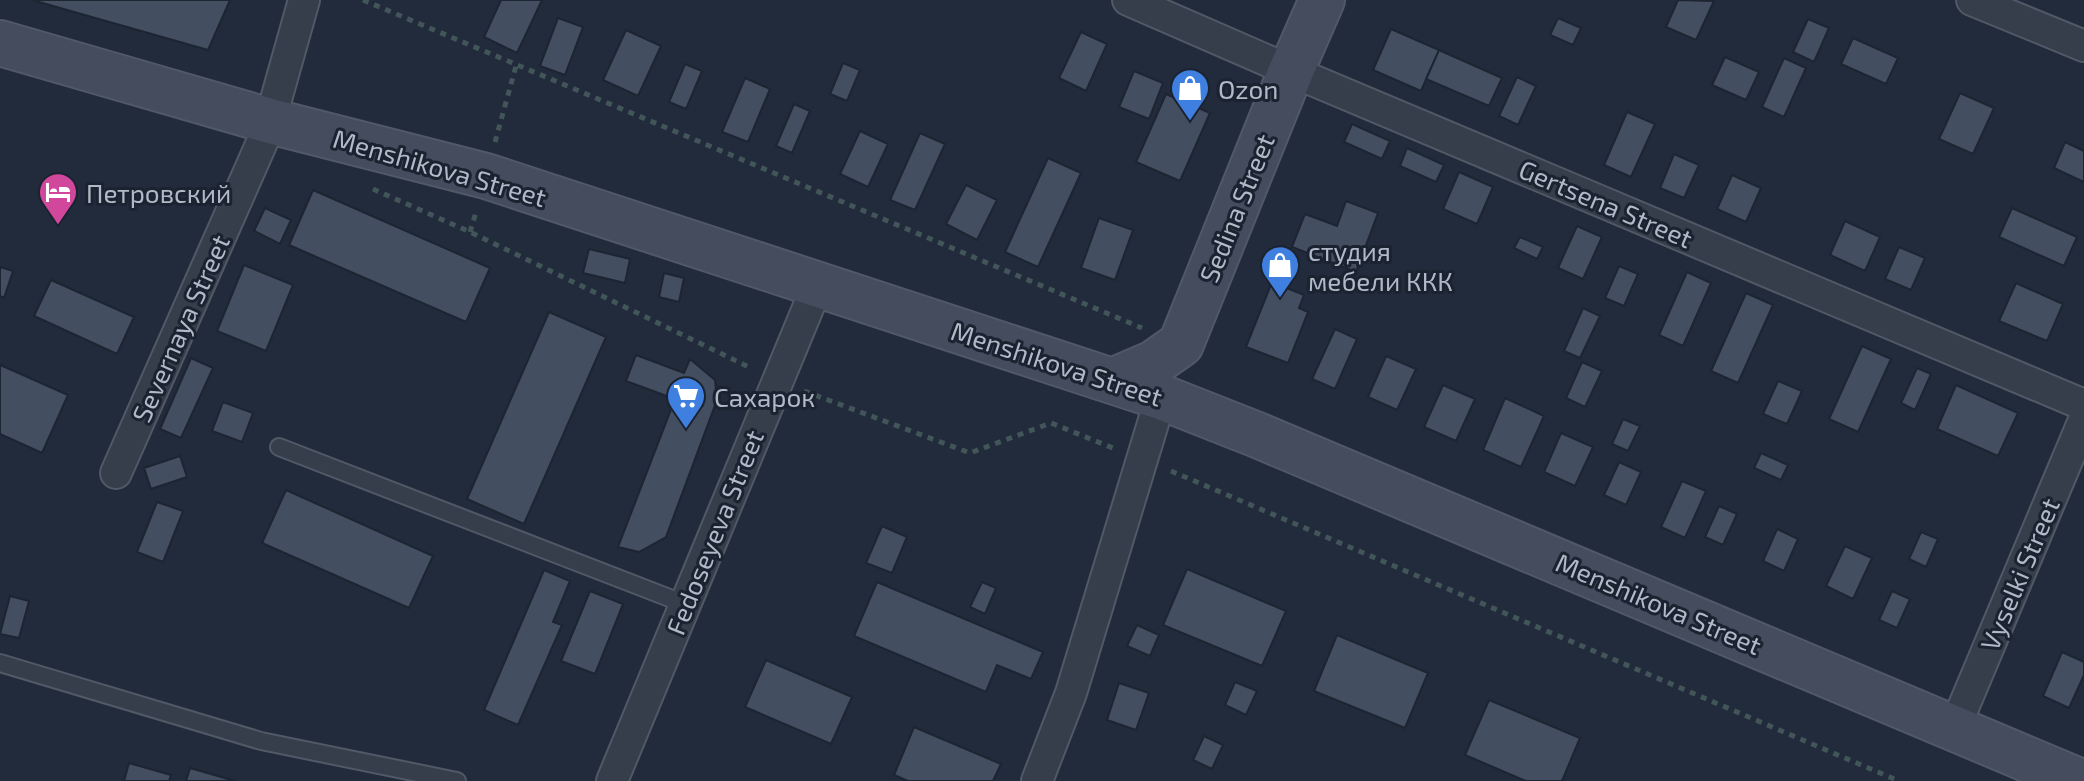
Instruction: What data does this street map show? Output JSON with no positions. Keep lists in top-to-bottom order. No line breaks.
{"streets":{"main road":["Menshikova Street","Sedina Street"],"street":["Gertsena Street","Severnaya Street","Fedoseyeva Street","Vyselki Street"]},"crossings":[["Menshikova Street","Severnaya Street"],["Menshikova Street","Fedoseyeva Street"],["Menshikova Street","Vyselki Street"],["Gertsena Street","Sedina Street"]],"places":{"shop":["Ozon","студия мебели ККК"],"hotel":["Петровский"],"supermarket":["Сахарок"]}}
